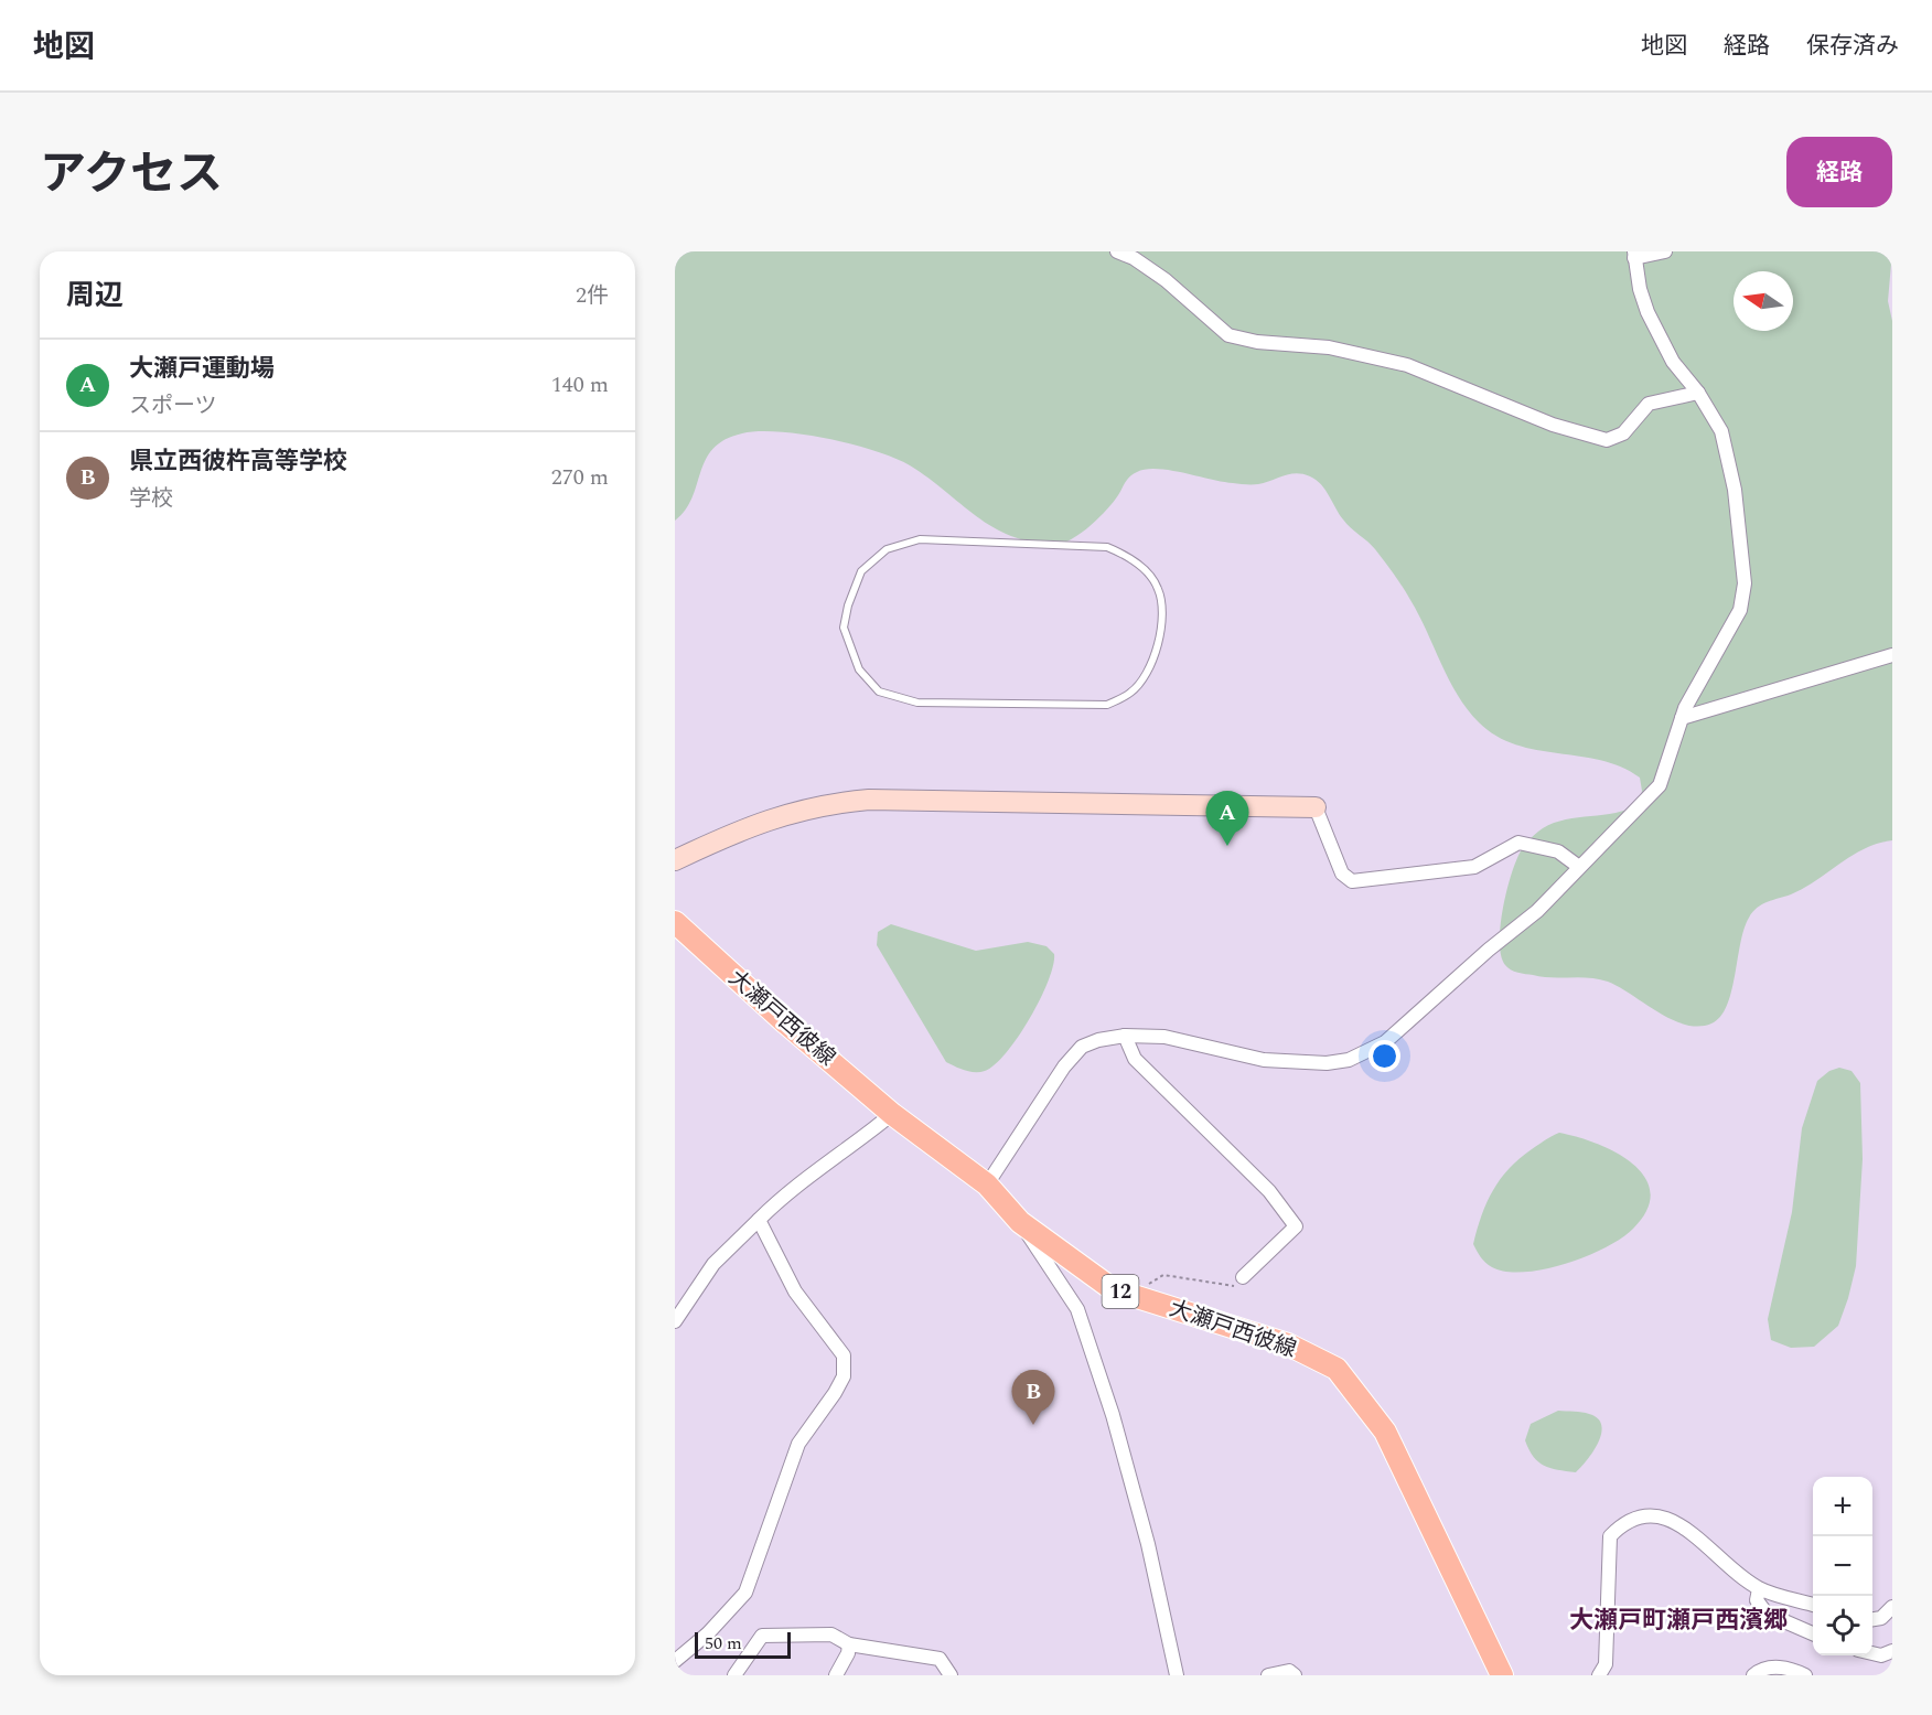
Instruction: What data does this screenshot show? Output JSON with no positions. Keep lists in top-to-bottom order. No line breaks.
{"streets":{"main road":["大瀬戸西彼線","12"]},"districts":["大瀬戸町瀬戸西濱郷"],"scale_bar":"50 m","north":"left","page":{"header":"地図","nav":["地図","経路","保存済み"],"title":"アクセス","buttons":"経路","heading":["周辺","2件"],"list":[{"mark":"A","name":"大瀬戸運動場","note":"スポーツ","value":"140 m"},{"mark":"B","name":"県立西彼杵高等学校","note":"学校","value":"270 m"}],"pins":["A","B"],"map_buttons":["+","−"],"scale":"50 m"}}
